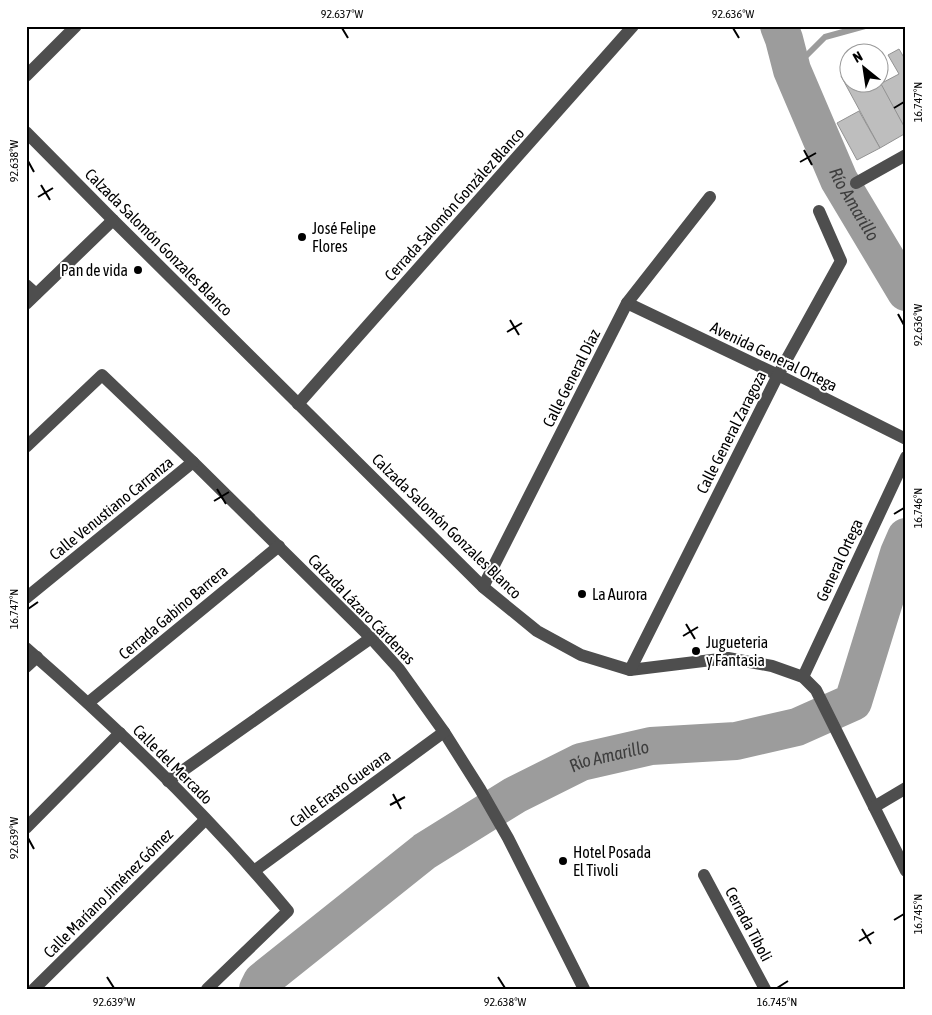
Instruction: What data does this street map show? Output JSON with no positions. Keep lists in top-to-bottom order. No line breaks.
{"streets":{"street":["Cerrada Salomón González Blanco","Calzada Salomón Gonzales Blanco","Avenida General Ortega","Calle General Díaz","Calle General Zaragoza","Calle Venustiano Carranza","General Ortega","Calzada Lázaro Cárdenas","Cerrada Gabino Barrera","Calle del Mercado","Calle Erasto Guevara","Calle Maríano Jiménez Gómez","Cerrada Tiboli"]},"crossings":[["Cerrada Salomón González Blanco","Calzada Salomón Gonzales Blanco"],["Calzada Salomón Gonzales Blanco","Calle General Díaz"],["Calzada Salomón Gonzales Blanco","Calle General Zaragoza"],["Calzada Salomón Gonzales Blanco","General Ortega"],["Avenida General Ortega","Calle General Díaz"],["Avenida General Ortega","Calle General Zaragoza"],["Calle Venustiano Carranza","Calzada Lázaro Cárdenas"],["Calzada Lázaro Cárdenas","Cerrada Gabino Barrera"],["Calzada Lázaro Cárdenas","Calle Erasto Guevara"],["Cerrada Gabino Barrera","Calle del Mercado"],["Calle del Mercado","Calle Erasto Guevara"],["Calle del Mercado","Calle Maríano Jiménez Gómez"]],"water":["Río Amarillo"],"places":["José Felipe Flores","Pan de vida","La Aurora","Jugueteria y Fantasia","Hotel Posada El Tivoli"],"north":"top left","coordinates":["92.637°W","92.636°W","16.747°N","92.638°W","16.746°N","92.639°W","16.745°N"]}
